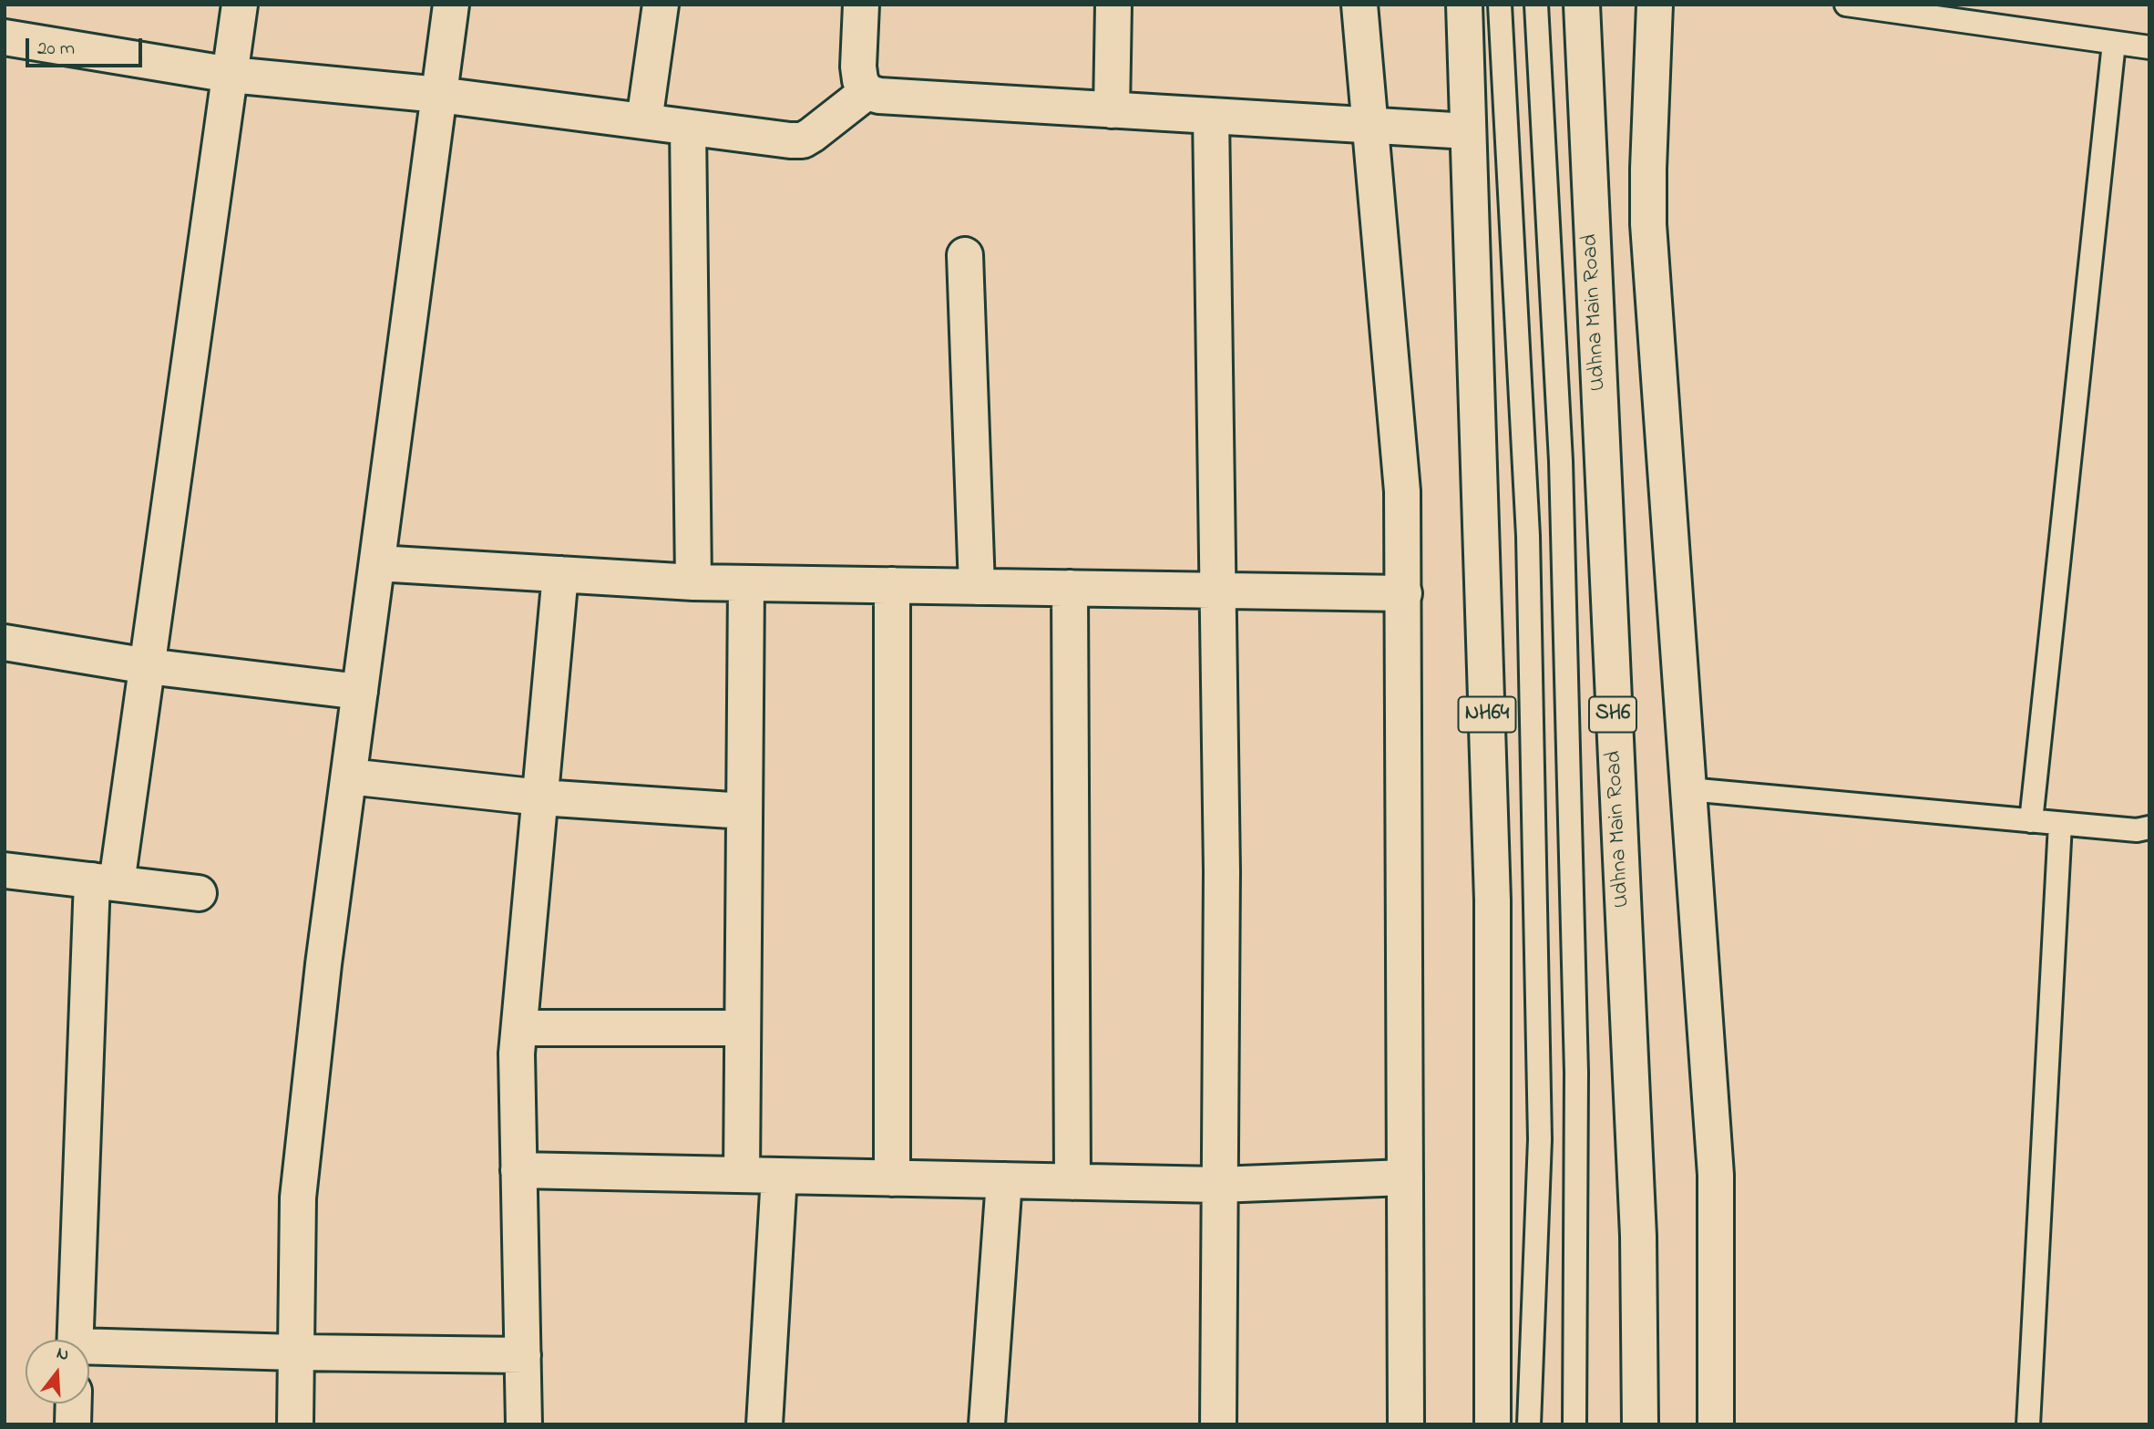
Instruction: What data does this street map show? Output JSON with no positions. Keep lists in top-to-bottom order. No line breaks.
{"streets":{"main road":["Udhna Main Road","NH64","SH6"]},"scale_bar":"20 m","north":"top"}
